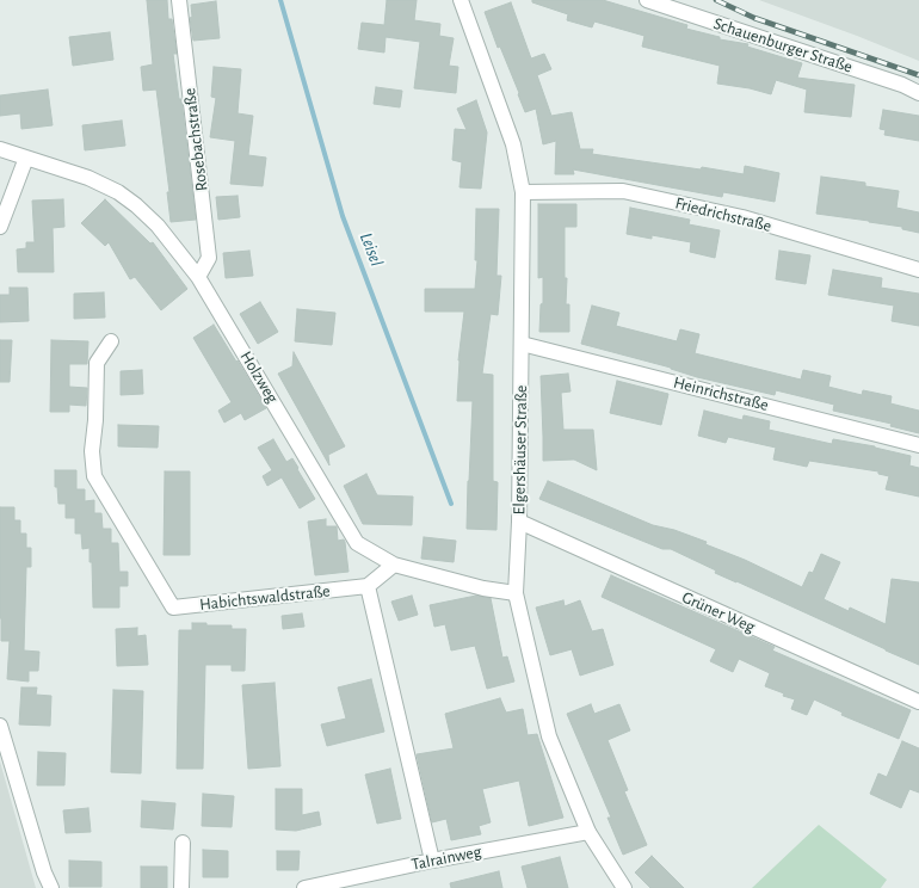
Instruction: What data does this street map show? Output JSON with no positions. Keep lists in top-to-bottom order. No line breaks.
{"streets":{"street":["Schauenburger Straße","Rosebachstraße","Friedrichstraße","Holzweg","Heinrichstraße","Elgershäuser Straße","Habichtswaldstraße","Grüner Weg","Talrainweg"]},"crossings":[["Rosebachstraße","Holzweg"],["Friedrichstraße","Elgershäuser Straße"],["Holzweg","Elgershäuser Straße"],["Heinrichstraße","Elgershäuser Straße"],["Elgershäuser Straße","Grüner Weg"],["Elgershäuser Straße","Talrainweg"]],"water":["Leisel"]}
